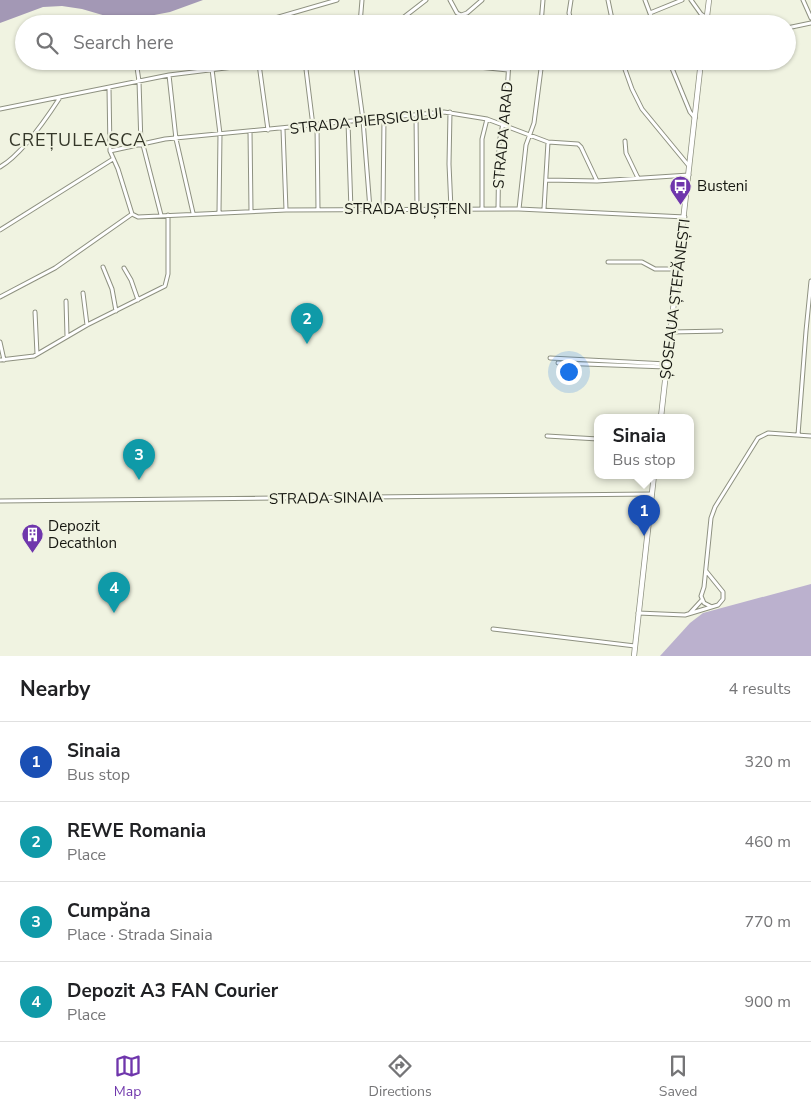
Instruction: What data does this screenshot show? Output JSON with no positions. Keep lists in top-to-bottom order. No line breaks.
{"streets":{"main road":["ȘOSEAUA ȘTEFĂNEȘTI"],"street":["STRADA PIERSICULUI","STRADA ARAD","STRADA BUȘTENI","STRADA SINAIA"]},"crossings":[["STRADA PIERSICULUI","STRADA ARAD"],["STRADA ARAD","STRADA BUȘTENI"],["STRADA BUȘTENI","ȘOSEAUA ȘTEFĂNEȘTI"]],"districts":["CREȚULEASCA"],"places":{"bus stop":["Busteni"],"building":["Depozit Decathlon"]},"page":{"search":"Search here","pins":["2","3","1","4"],"popup":["Sinaia","Bus stop"],"heading":["Nearby","4 results"],"list":[{"mark":"1","name":"Sinaia","note":"Bus stop","value":"320 m"},{"mark":"2","name":"REWE Romania","note":"Place","value":"460 m"},{"mark":"3","name":"Cumpăna","note":"Place · Strada Sinaia","value":"770 m"},{"mark":"4","name":"Depozit A3 FAN Courier","note":"Place","value":"900 m"}],"nav":["Map","Directions","Saved"]}}
